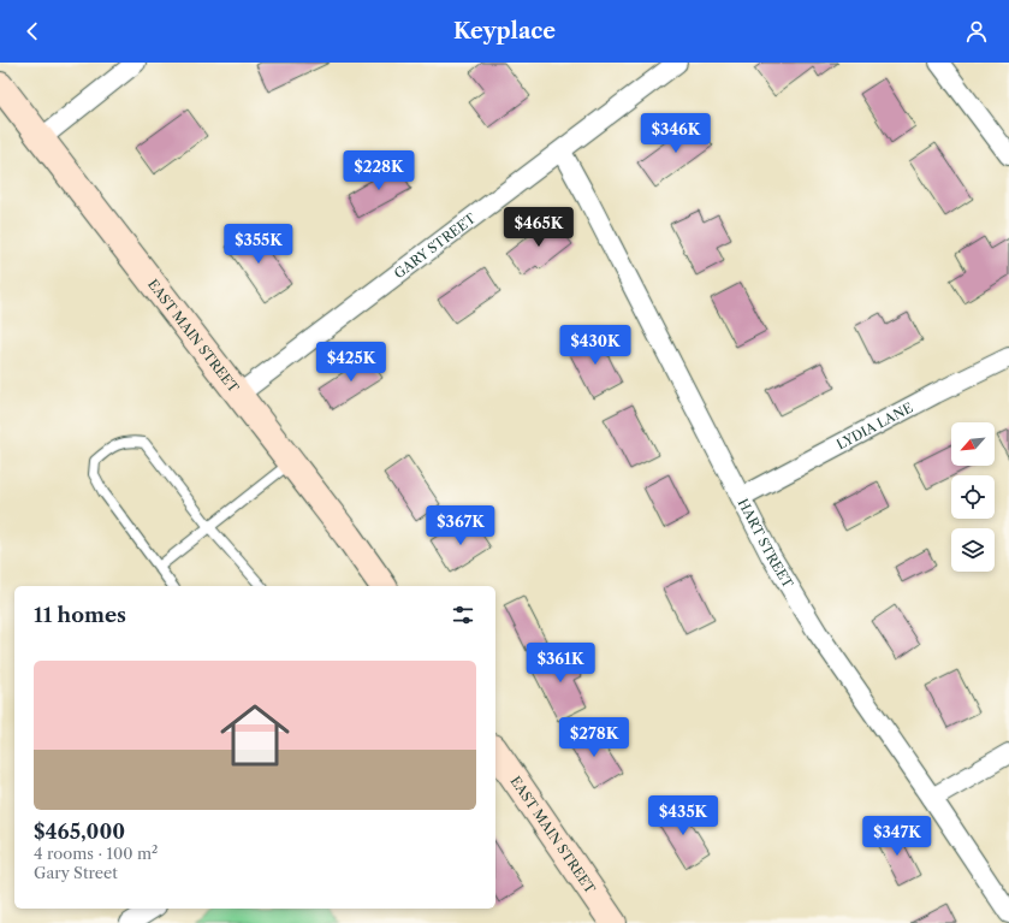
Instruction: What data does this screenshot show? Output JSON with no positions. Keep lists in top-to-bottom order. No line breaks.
{"streets":{"main road":["EAST MAIN STREET"],"street":["GARY STREET","LYDIA LANE","HART STREET"]},"crossings":[["GARY STREET","EAST MAIN STREET"],["GARY STREET","HART STREET"],["LYDIA LANE","HART STREET"]],"north":"bottom left","page":{"header":"Keyplace","price":["$346K","$228K","$465K","$355K","$430K","$425K","$367K","$361K","$278K","$435K","$347K"],"heading":"11 homes","list":[{"name":"$465,000","note":"4 rooms · 100 m² · Gary Street"}]}}
